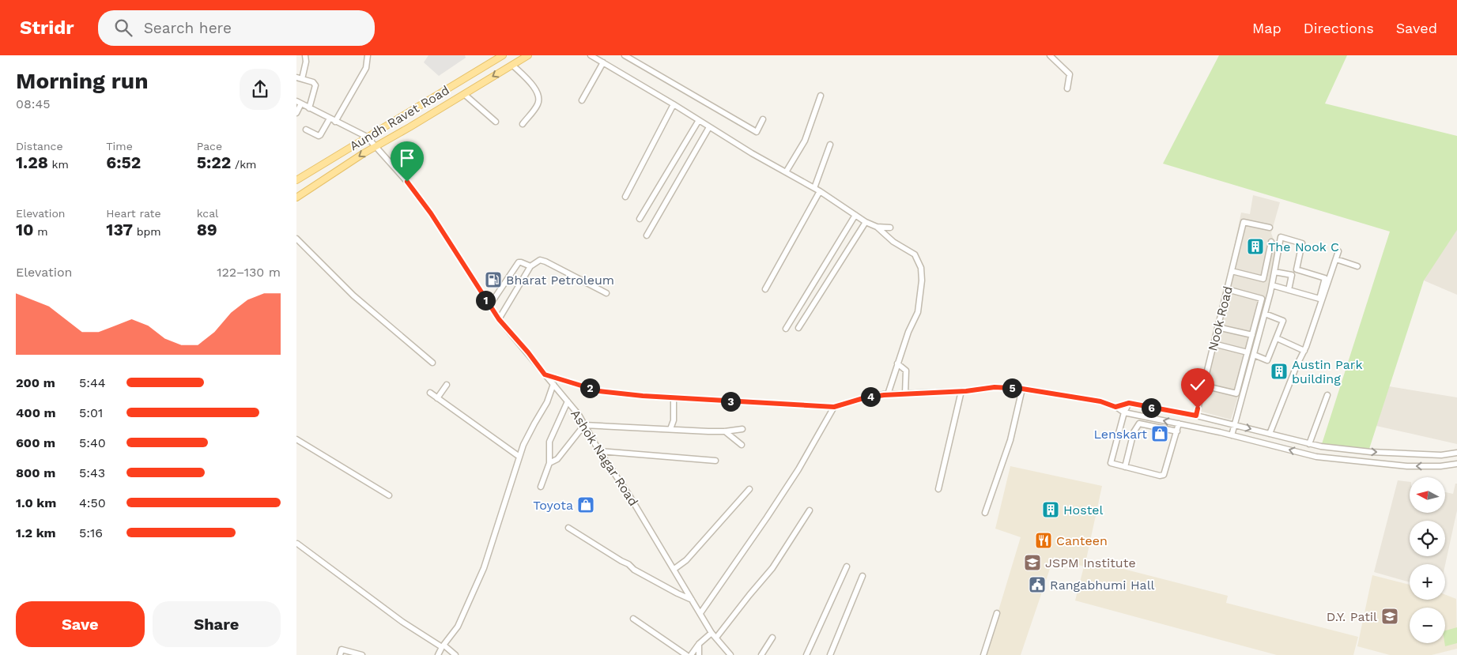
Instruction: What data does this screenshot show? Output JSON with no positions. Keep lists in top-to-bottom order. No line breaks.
{"streets":{"main road":["Aundh Ravet Road"],"street":["Nook Road","Ashok Nagar Road"]},"crossings":[["Aundh Ravet Road","Ashok Nagar Road"]],"places":{"building":["The Nook C","Austin Park building","Hostel"],"fuel station":["Bharat Petroleum"],"shop":["Lenskart","Toyota"],"restaurant":["Canteen"],"school or university":["JSPM Institute","D.Y. Patil"],"public building":["Rangabhumi Hall"]},"north":"left","page":{"header":"Stridr","search":"Search here","nav":["Map","Directions","Saved"],"heading":["Morning run","08:45"],"stats":[["Distance","1.28 km"],["Time","6:52"],["Pace","5:22 /km"],["Elevation","10 m"],["Heart rate","137 bpm"],["kcal","89"]],"chart":["Elevation","122–130 m"],"pins":["1","2","5","4","3","6"],"list":[{"name":"200 m","note":"5:44"},{"name":"400 m","note":"5:01"},{"name":"600 m","note":"5:40"},{"name":"800 m","note":"5:43"},{"name":"1.0 km","note":"4:50"},{"name":"1.2 km","note":"5:16"}],"map_buttons":["+","−"],"buttons":["Save","Share"]}}
